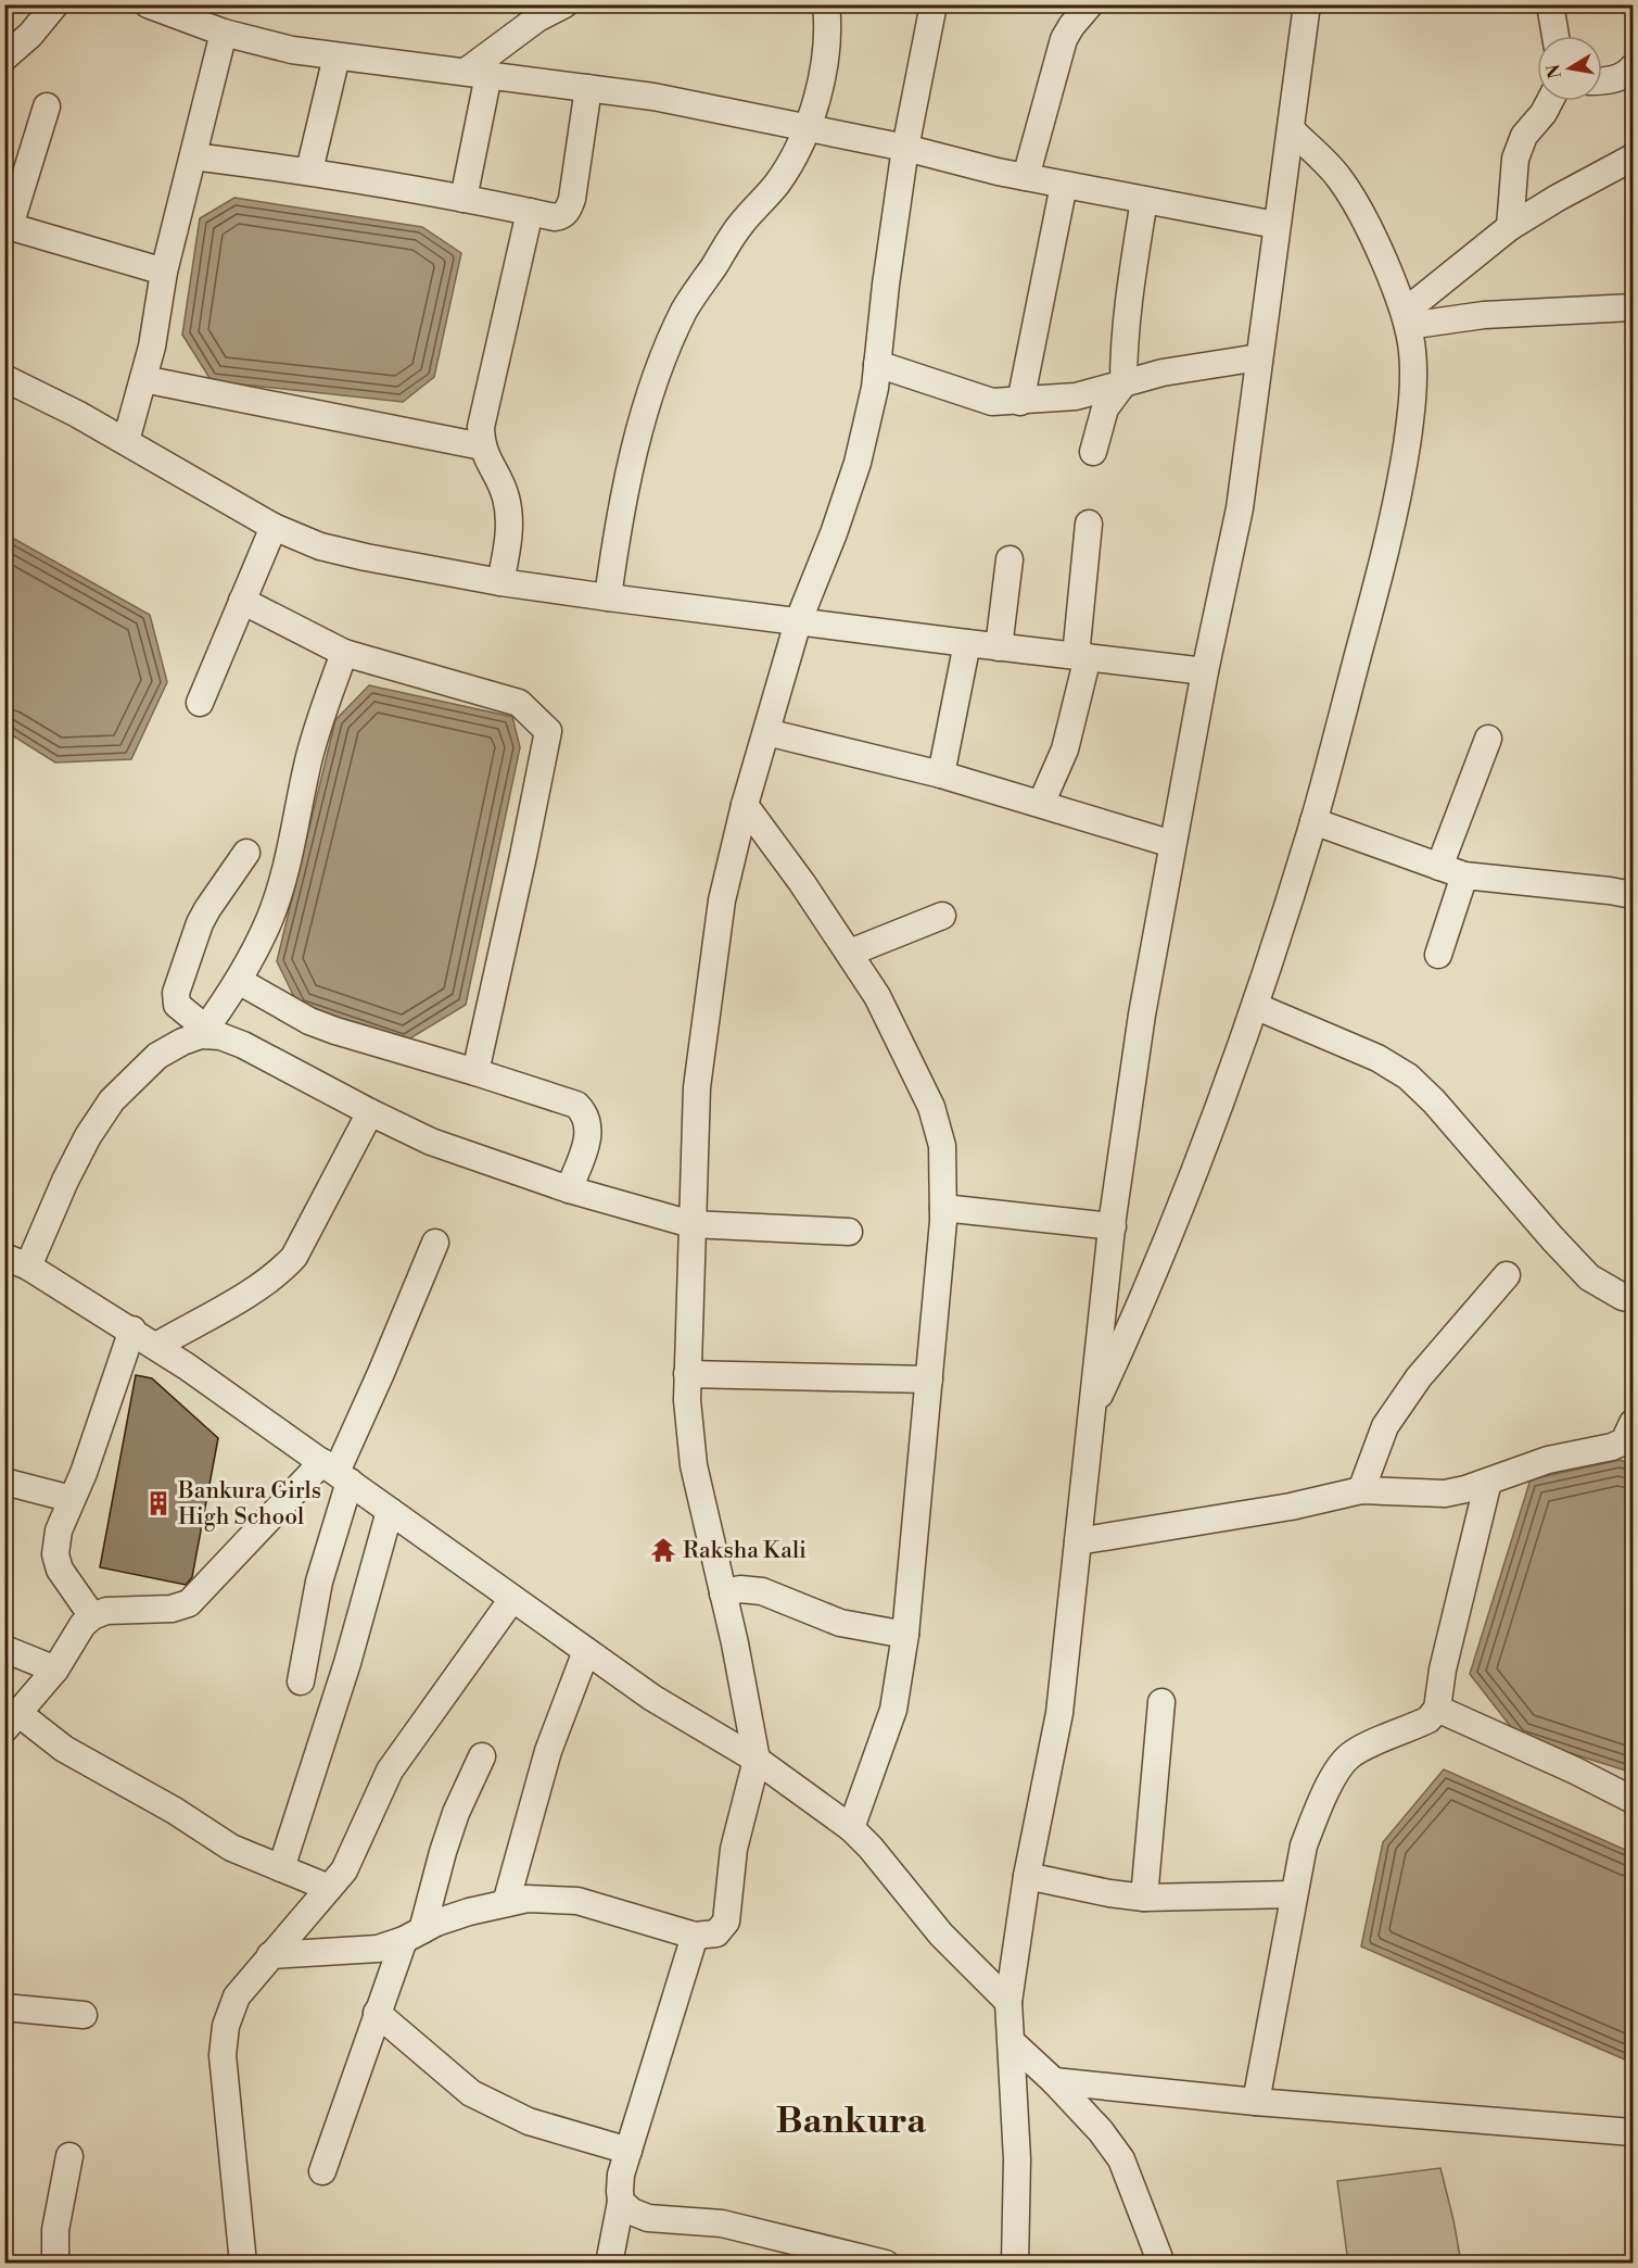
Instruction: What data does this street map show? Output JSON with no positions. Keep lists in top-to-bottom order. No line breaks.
{"districts":["Bankura"],"places":{"building":["Bankura Girls High School"],"temple":["Raksha Kali"]},"north":"left"}
